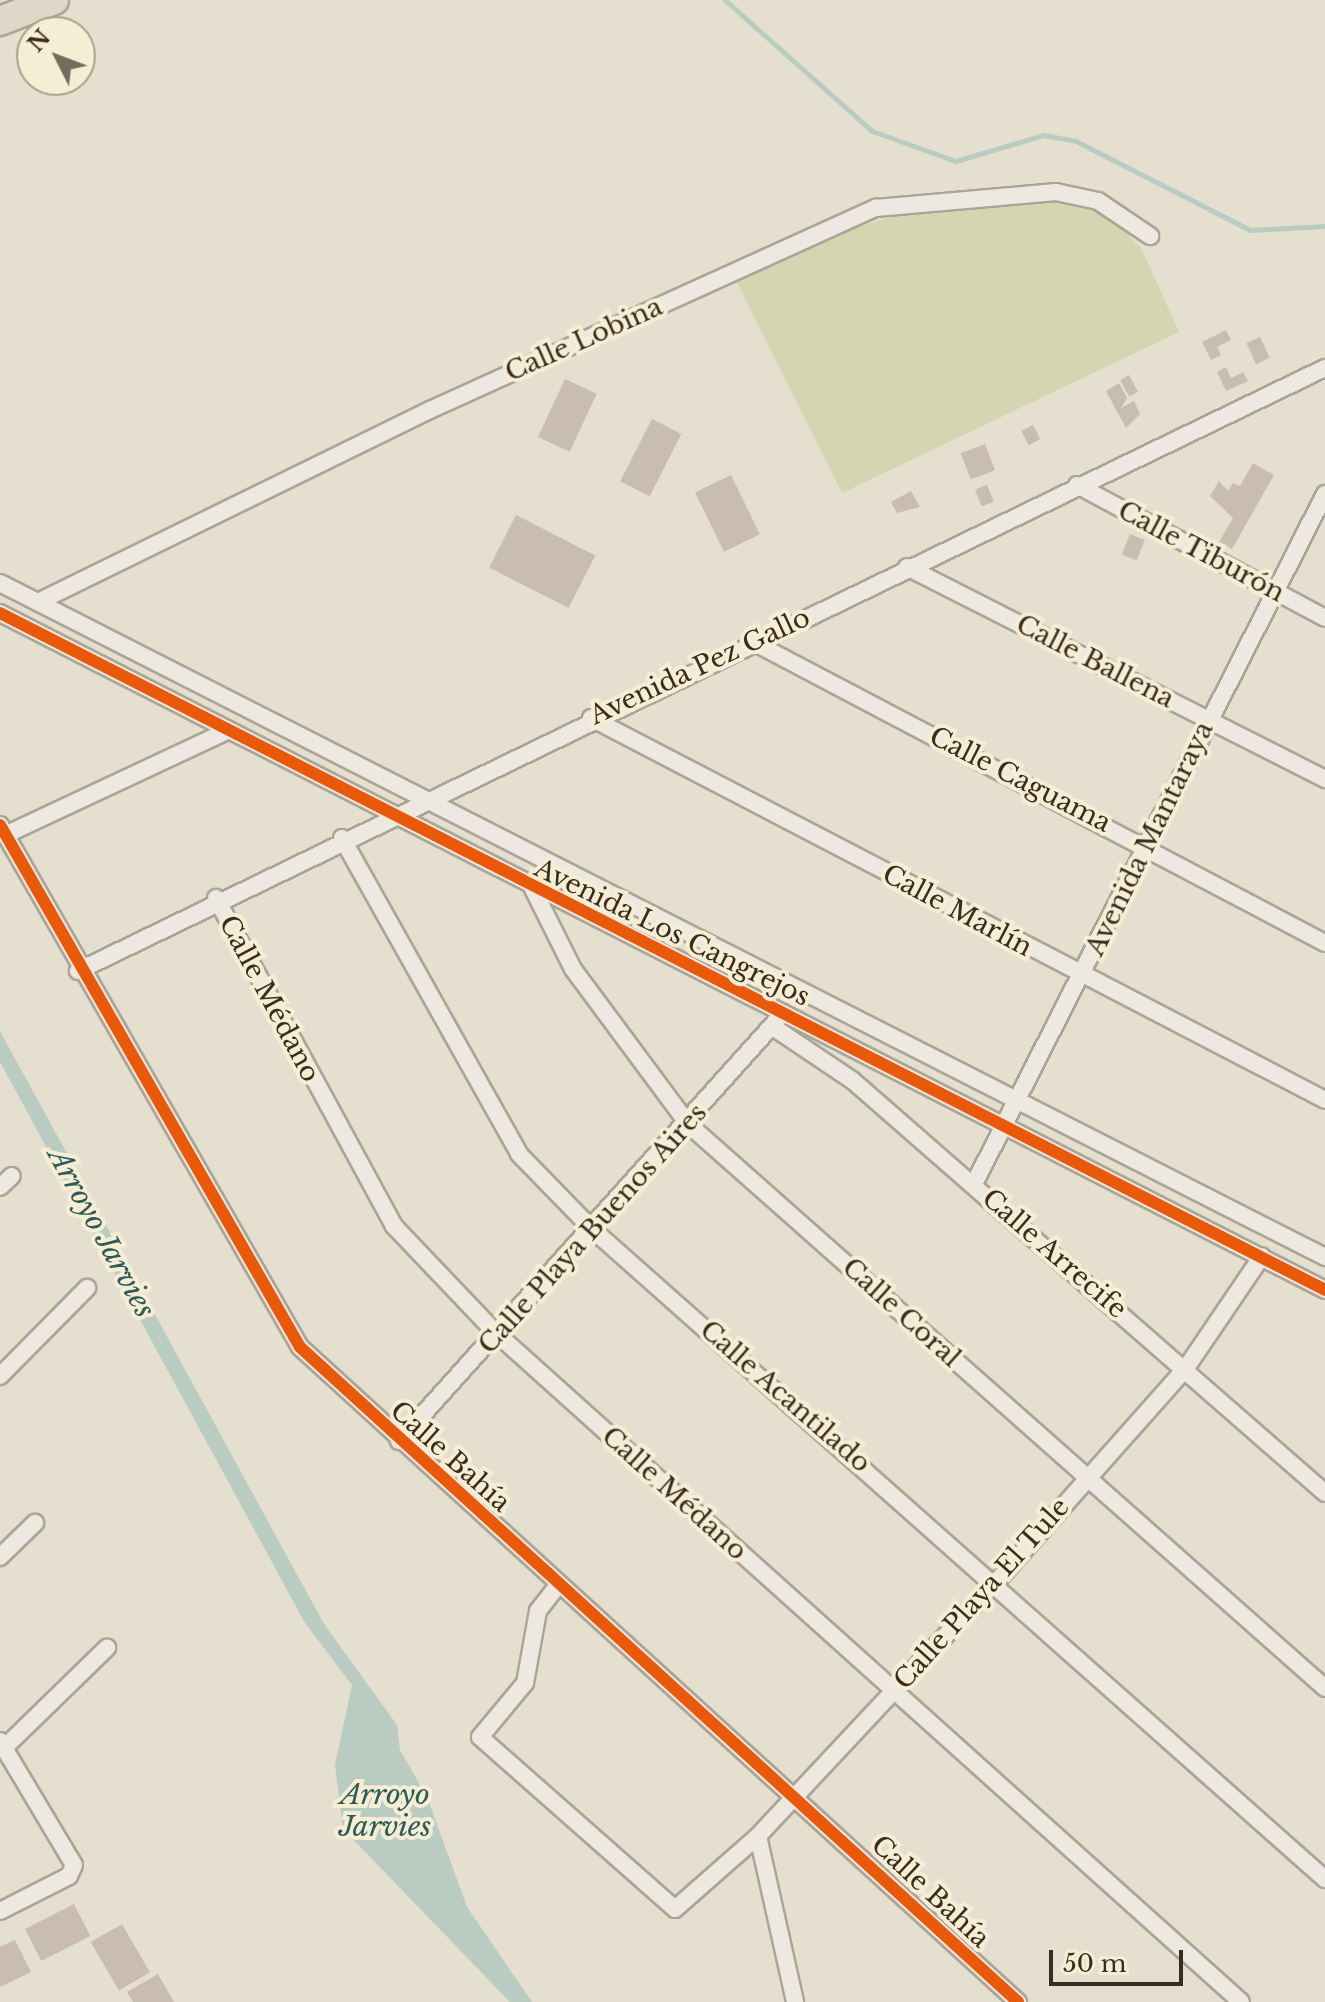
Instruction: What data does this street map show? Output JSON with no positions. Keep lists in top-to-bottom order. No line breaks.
{"streets":{"street":["Calle Lobina","Calle Tiburón","Calle Ballena","Avenida Pez Gallo","Calle Caguama","Avenida Mantaraya","Calle Marlín","Avenida Los Cangrejos","Calle Médano","Calle Playa Buenos Aires","Calle Arrecife","Calle Coral","Calle Acantilado","Calle Bahía","Calle Playa El Tule"]},"crossings":[["Calle Lobina","Avenida Los Cangrejos"],["Calle Tiburón","Avenida Pez Gallo"],["Calle Tiburón","Avenida Mantaraya"],["Calle Ballena","Avenida Pez Gallo"],["Calle Ballena","Avenida Mantaraya"],["Avenida Pez Gallo","Calle Caguama"],["Avenida Pez Gallo","Calle Marlín"],["Avenida Pez Gallo","Avenida Los Cangrejos"],["Avenida Pez Gallo","Calle Médano"],["Avenida Pez Gallo","Calle Acantilado"],["Avenida Pez Gallo","Calle Bahía"],["Calle Caguama","Avenida Mantaraya"],["Avenida Mantaraya","Calle Marlín"],["Avenida Mantaraya","Avenida Los Cangrejos"],["Avenida Mantaraya","Calle Arrecife"],["Avenida Los Cangrejos","Calle Playa Buenos Aires"],["Avenida Los Cangrejos","Calle Coral"],["Avenida Los Cangrejos","Calle Playa El Tule"],["Calle Médano","Calle Playa Buenos Aires"],["Calle Médano","Calle Playa El Tule"],["Calle Playa Buenos Aires","Calle Arrecife"],["Calle Playa Buenos Aires","Calle Coral"],["Calle Playa Buenos Aires","Calle Acantilado"],["Calle Playa Buenos Aires","Calle Bahía"],["Calle Arrecife","Calle Playa El Tule"],["Calle Coral","Calle Playa El Tule"],["Calle Acantilado","Calle Playa El Tule"],["Calle Bahía","Calle Playa El Tule"]],"water":["Arroyo Jarvies"],"scale_bar":"50 m","north":"top left"}
